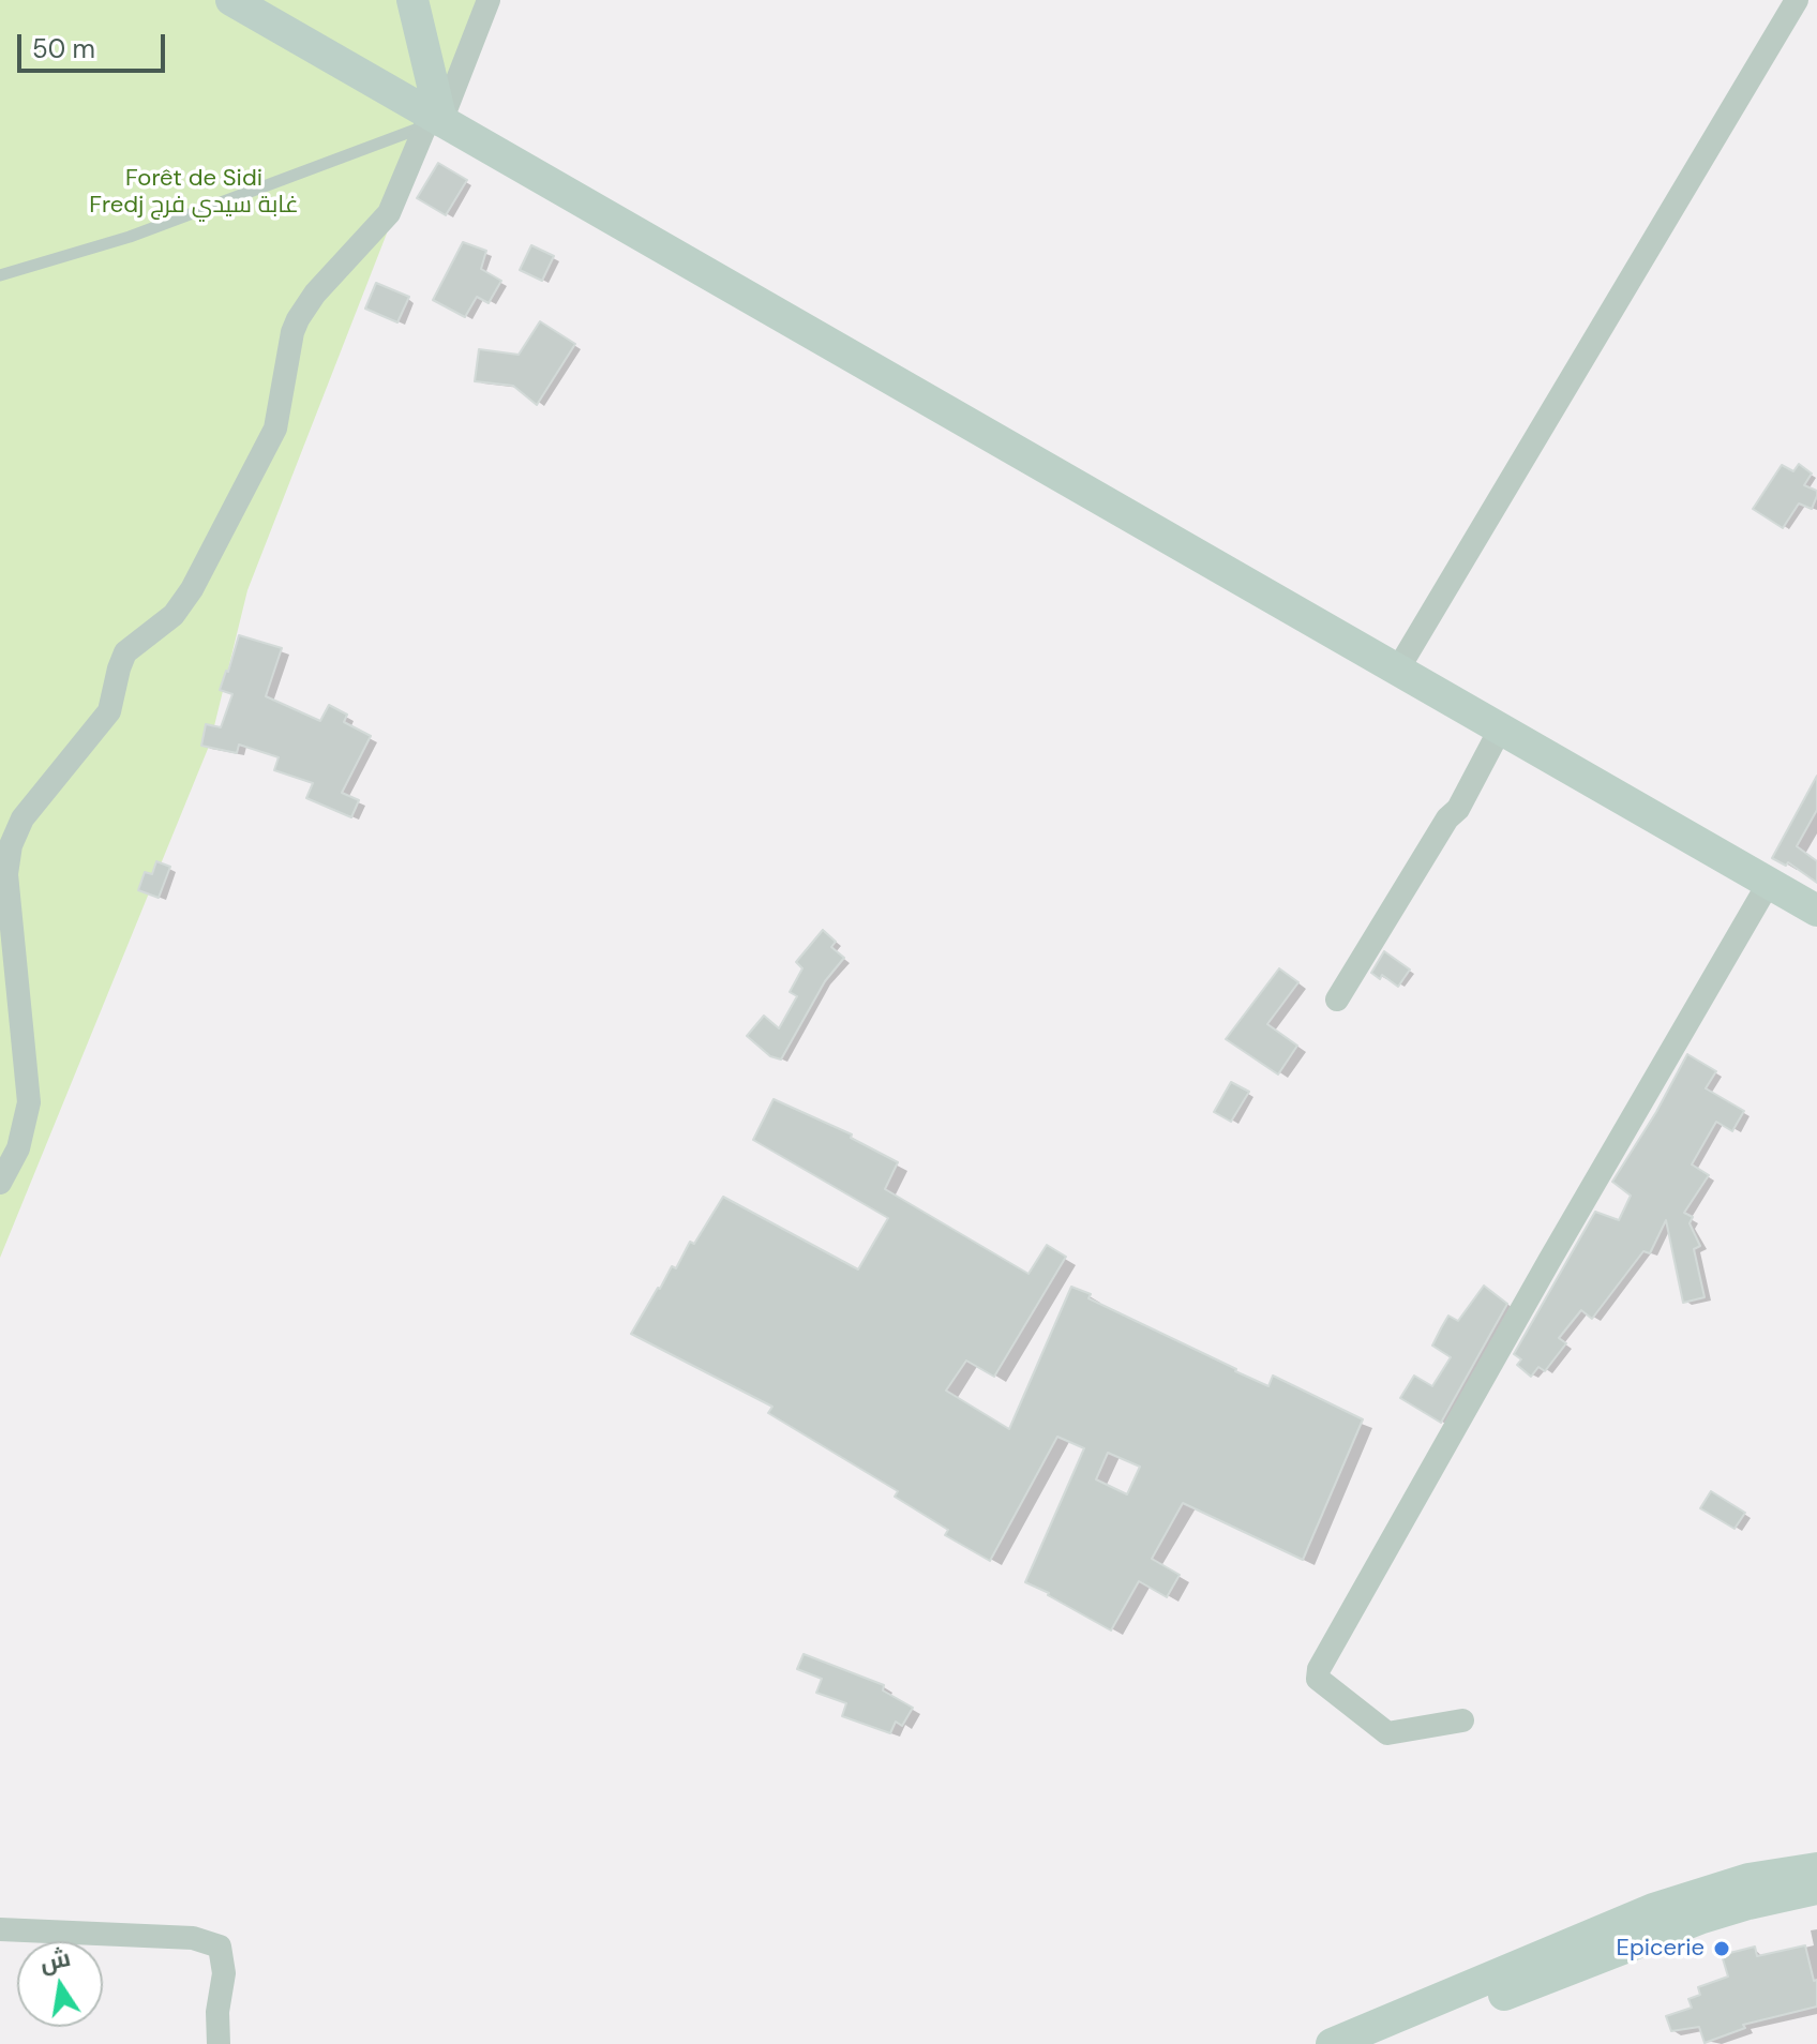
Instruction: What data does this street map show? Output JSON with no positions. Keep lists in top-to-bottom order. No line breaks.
{"parks":["Forêt de Sidi Fredj غابة سيدي فرج"],"places":["Epicerie"],"scale_bar":"50 m","north":"top"}
